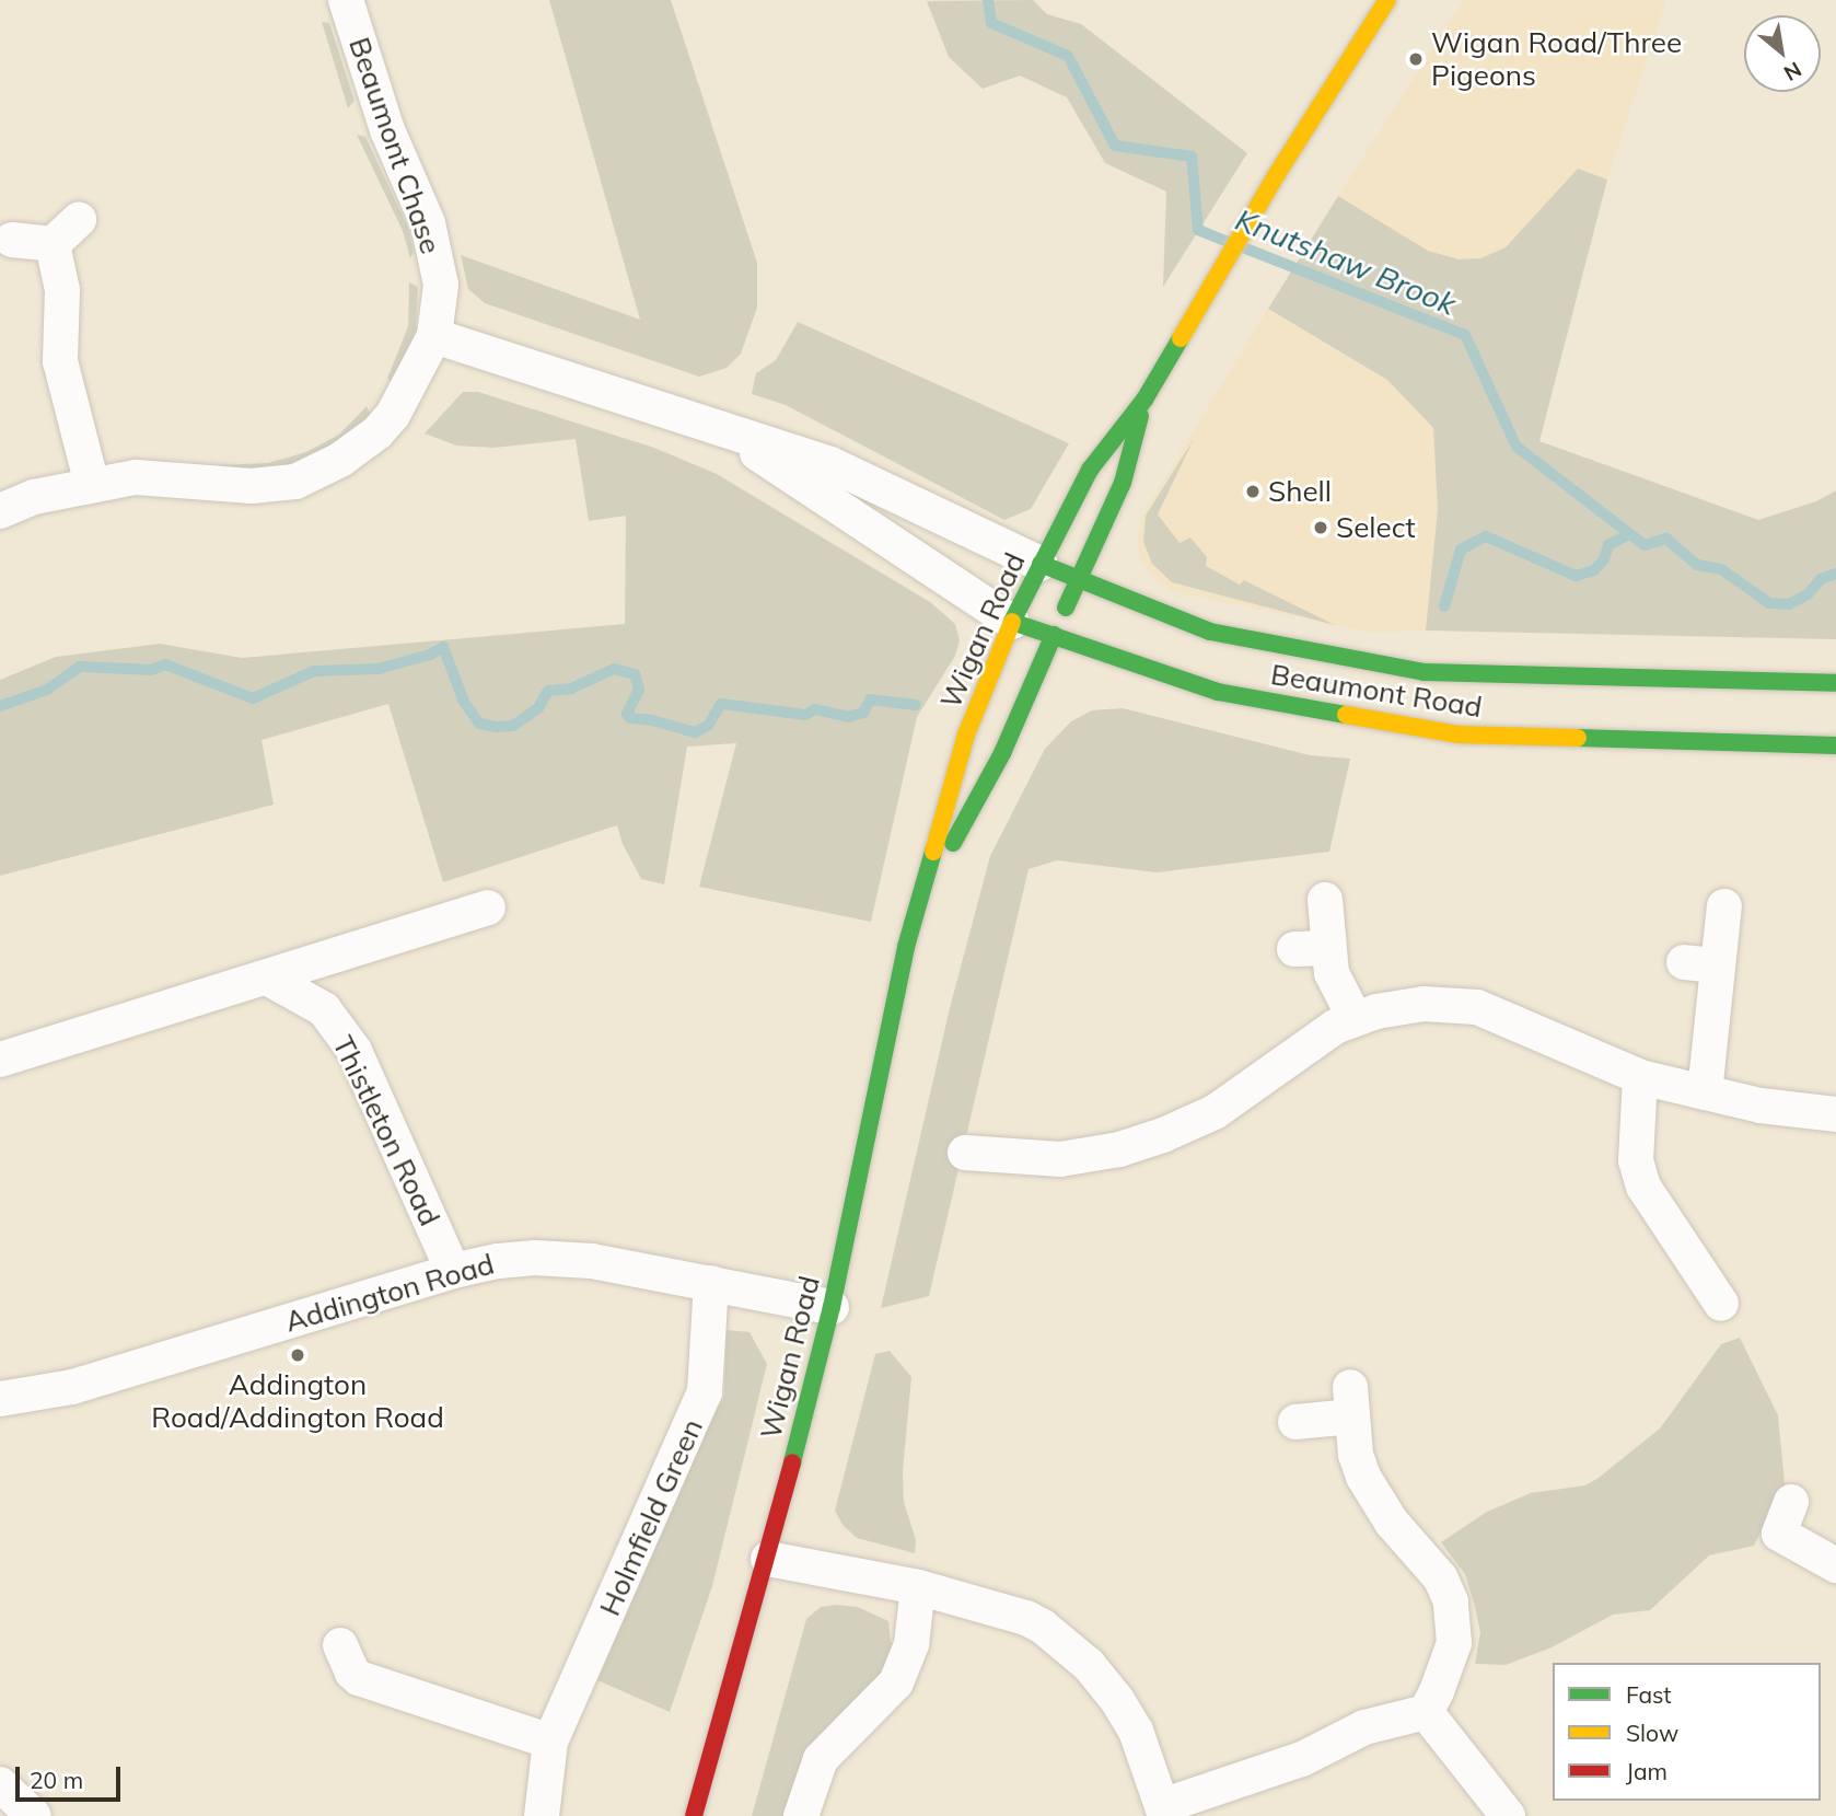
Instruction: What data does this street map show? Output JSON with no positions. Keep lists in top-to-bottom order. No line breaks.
{"streets":{"main road":["Wigan Road","Beaumont Road"],"street":["Beaumont Chase","Thistleton Road","Addington Road","Holmfield Green"]},"crossings":[["Wigan Road","Beaumont Road"],["Wigan Road","Addington Road"],["Thistleton Road","Addington Road"],["Addington Road","Holmfield Green"]],"water":["Knutshaw Brook"],"places":["Wigan Road/Three Pigeons","Shell","Select","Addington Road/Addington Road"],"legend":["Fast","Slow","Jam"],"scale_bar":"20 m","north":"bottom right"}
